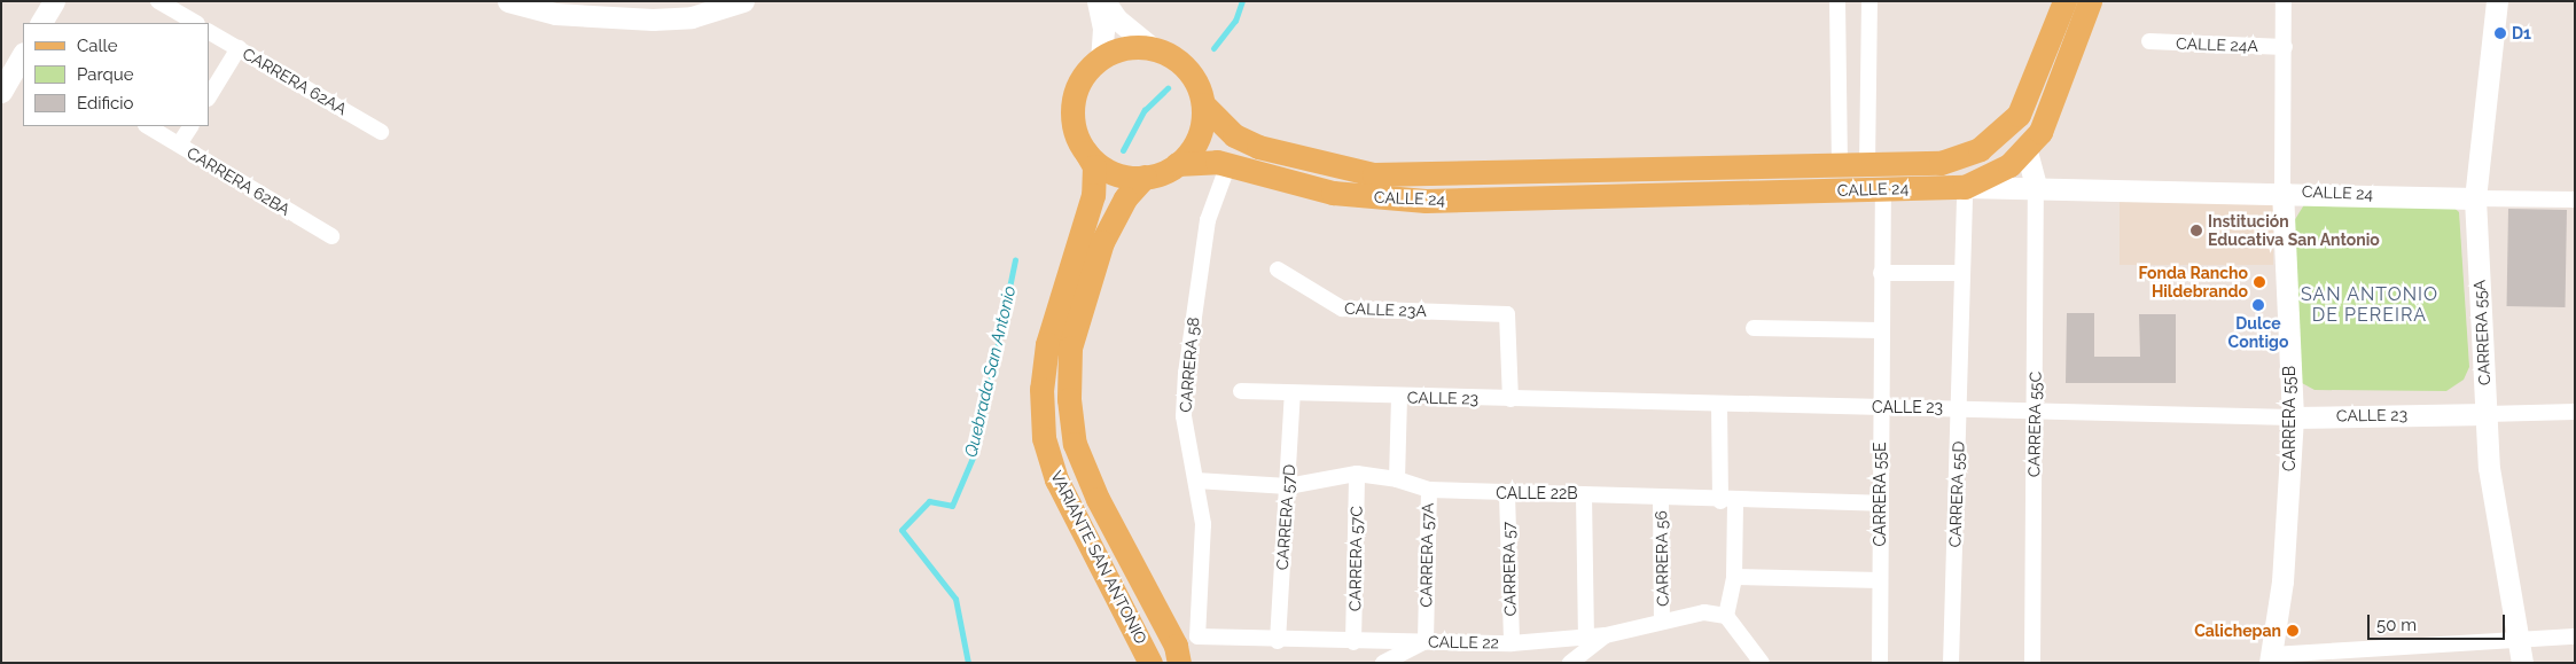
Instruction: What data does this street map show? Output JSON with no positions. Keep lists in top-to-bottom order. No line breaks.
{"streets":{"main road":["CALLE 24","CARRERA 55A","CALLE 23","CARRERA 55B","VARIANTE SAN ANTONIO"],"street":["CALLE 24A","CARRERA 62AA","CARRERA 62BA","CALLE 23A","CARRERA 58","CARRERA 55C","CALLE 22B","CARRERA 55E","CARRERA 55D","CARRERA 57D","CARRERA 57A","CARRERA 57C","CARRERA 56","CARRERA 57","CALLE 22"]},"crossings":[["CALLE 24A","CARRERA 55B"],["CALLE 24","CARRERA 55A"],["CALLE 24","CARRERA 58"],["CALLE 24","CARRERA 55B"],["CALLE 24","CARRERA 55C"],["CALLE 24","CARRERA 55E"],["CALLE 24","CARRERA 55D"],["CALLE 24","VARIANTE SAN ANTONIO"],["CALLE 23A","CALLE 23"],["CARRERA 55A","CALLE 23"],["CARRERA 58","CALLE 22B"],["CARRERA 58","CALLE 22"],["CALLE 23","CARRERA 55B"],["CALLE 23","CARRERA 55C"],["CALLE 23","CARRERA 55E"],["CALLE 23","CARRERA 55D"],["CALLE 23","CARRERA 57D"],["CALLE 22B","CARRERA 55E"],["CALLE 22B","CARRERA 57D"],["CALLE 22B","CARRERA 57A"],["CALLE 22B","CARRERA 57C"],["CALLE 22B","CARRERA 56"],["CALLE 22B","CARRERA 57"],["CARRERA 57D","CALLE 22"],["CARRERA 57A","CALLE 22"],["CARRERA 57C","CALLE 22"],["CARRERA 56","CALLE 22"],["CARRERA 57","CALLE 22"]],"districts":["SAN ANTONIO DE PEREIRA"],"water":["Quebrada San Antonio"],"places":["D1","Institución Educativa San Antonio","Fonda Rancho Hildebrando","Dulce Contigo","Calichepan"],"legend":["Calle","Parque","Edificio"],"scale_bar":"50 m"}
